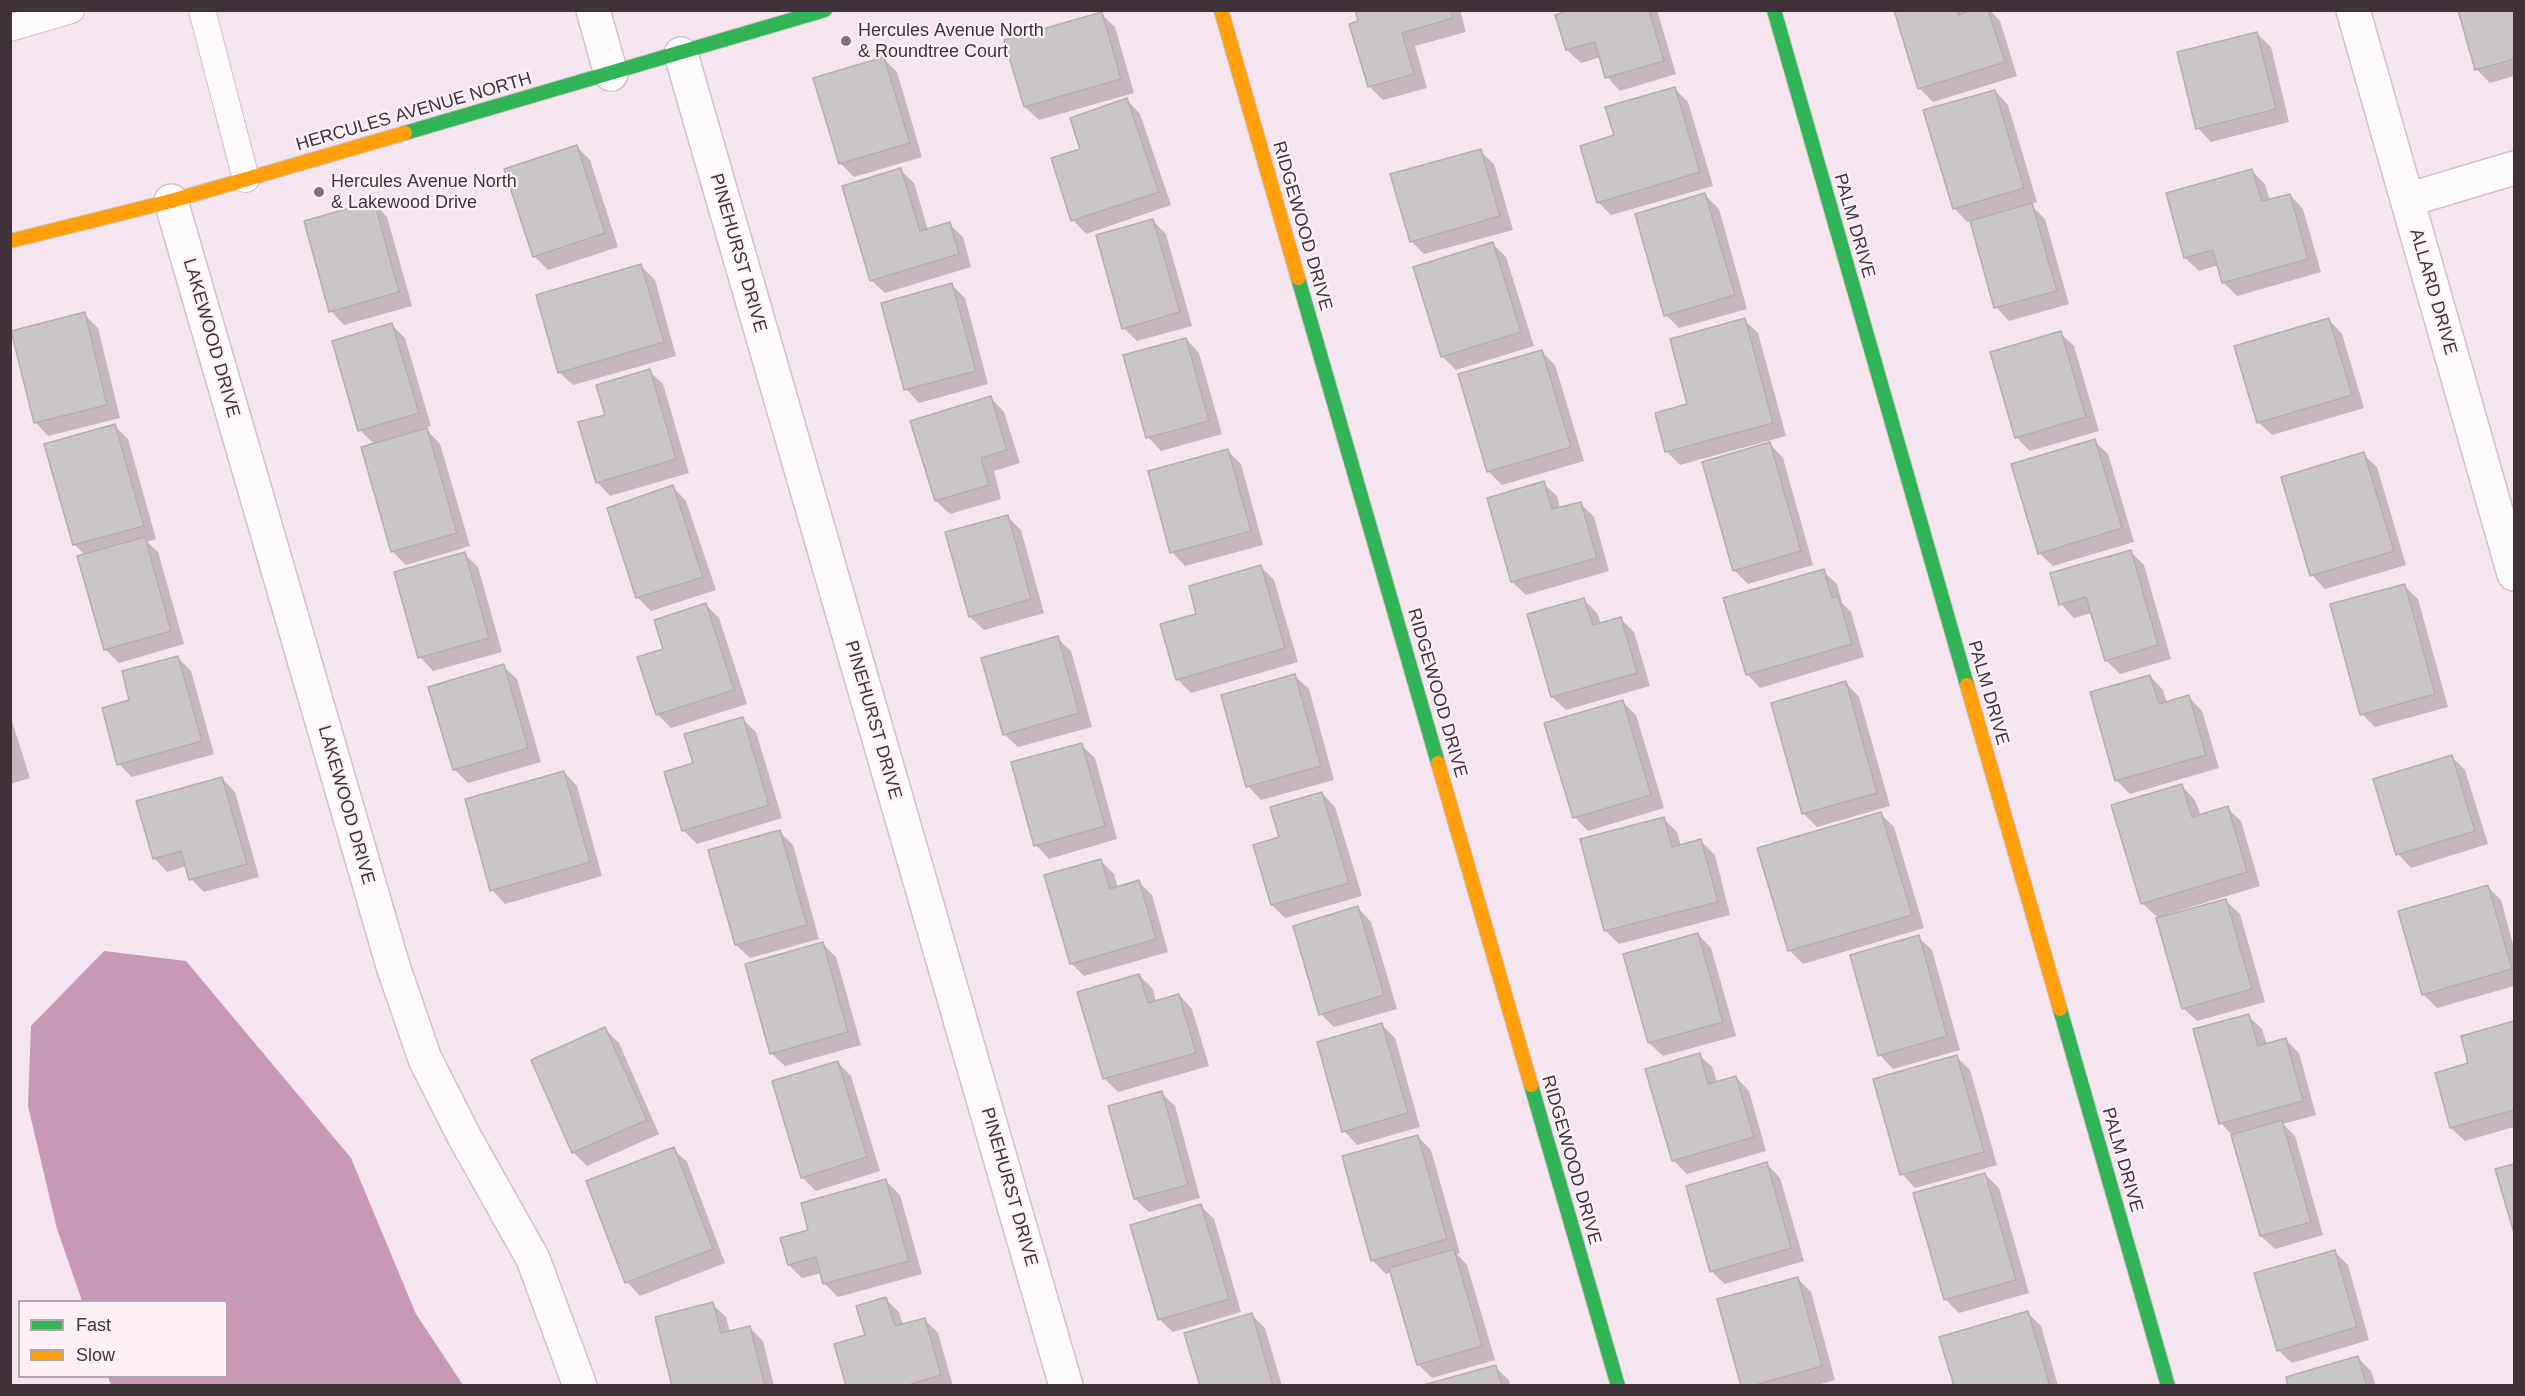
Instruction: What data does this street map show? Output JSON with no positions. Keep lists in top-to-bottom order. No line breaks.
{"streets":{"street":["HERCULES AVENUE NORTH","RIDGEWOOD DRIVE","PALM DRIVE","PINEHURST DRIVE","ALLARD DRIVE","LAKEWOOD DRIVE"]},"crossings":[["HERCULES AVENUE NORTH","PINEHURST DRIVE"],["HERCULES AVENUE NORTH","LAKEWOOD DRIVE"]],"places":["Hercules Avenue North & Roundtree Court","Hercules Avenue North & Lakewood Drive"],"legend":["Fast","Slow"]}
